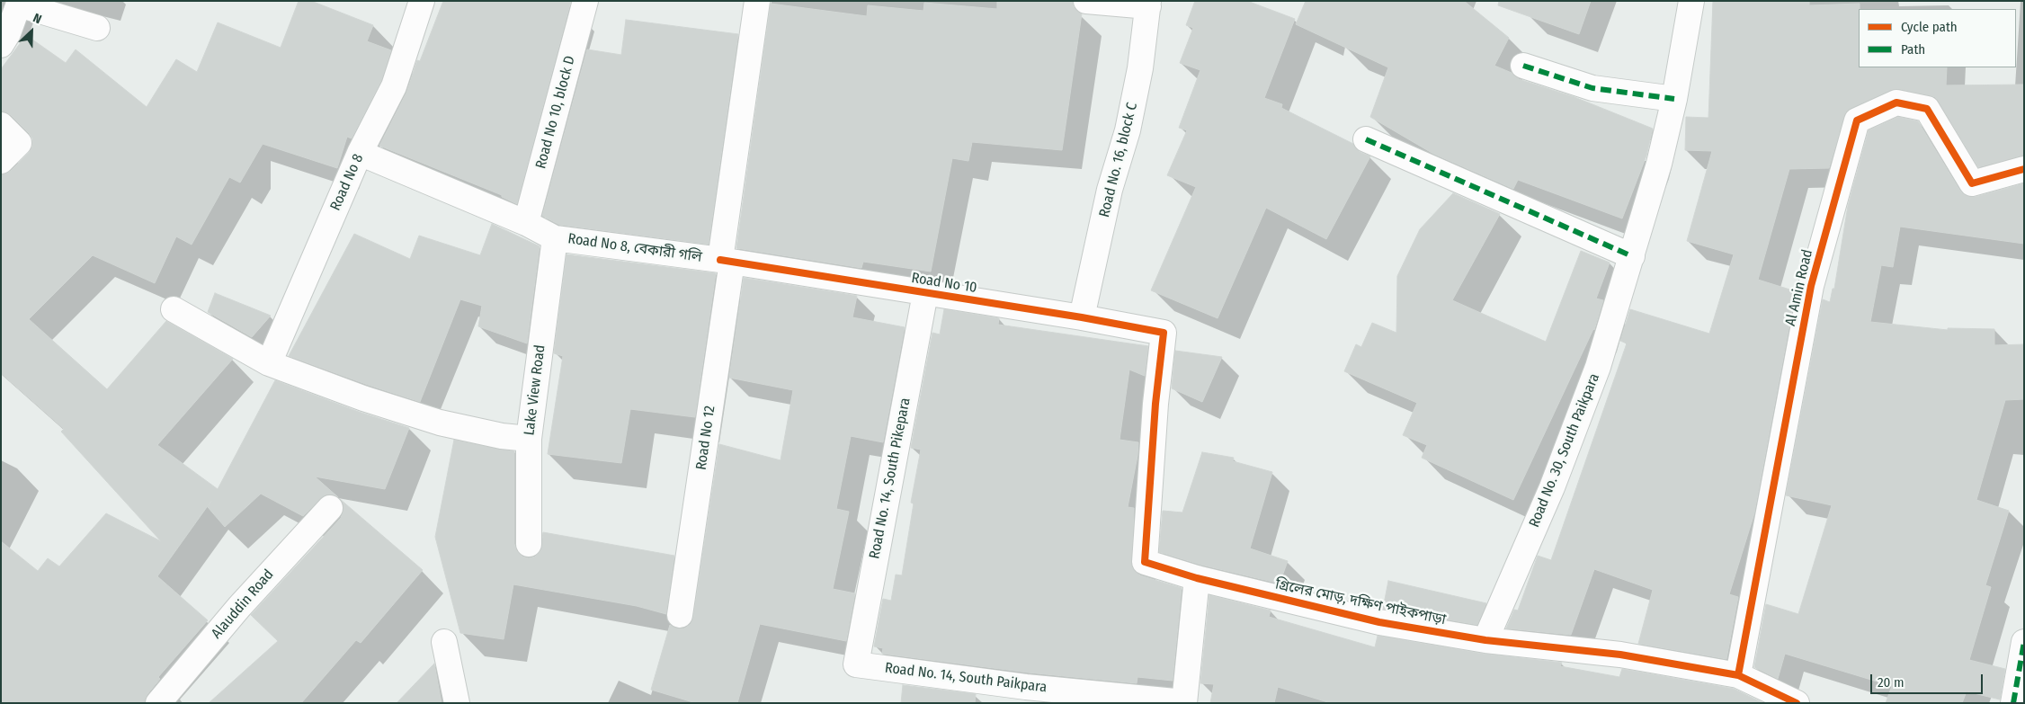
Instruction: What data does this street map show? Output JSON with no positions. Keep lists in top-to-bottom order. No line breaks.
{"streets":{"street":["Road No 10, block D","Road No. 16, block C","Road No 8","Road No 8, বেকারী গলি","Road No 10","Al Amin Road","Lake View Road","Road No 12","Road No. 30, South Paikpara","Road No. 14, South Pikepara","গ্রিলের মোড়, দক্ষিণ পাইকপাড়া","Alauddin Road","Road No. 14, South Paikpara"]},"crossings":[["Road No 10, block D","Road No 8, বেকারী গলি"],["Road No. 16, block C","Road No 10"],["Road No 8","Road No 8, বেকারী গলি"],["Road No 8, বেকারী গলি","Road No 10"],["Road No 8, বেকারী গলি","Lake View Road"],["Road No 8, বেকারী গলি","Road No 12"],["Road No 10","Road No 12"],["Road No 10","Road No. 14, South Pikepara"],["Road No 10","গ্রিলের মোড়, দক্ষিণ পাইকপাড়া"],["Al Amin Road","গ্রিলের মোড়, দক্ষিণ পাইকপাড়া"],["Road No. 30, South Paikpara","গ্রিলের মোড়, দক্ষিণ পাইকপাড়া"],["Road No. 14, South Pikepara","Road No. 14, South Paikpara"]],"legend":["Cycle path","Path"],"scale_bar":"20 m","north":"top right"}
